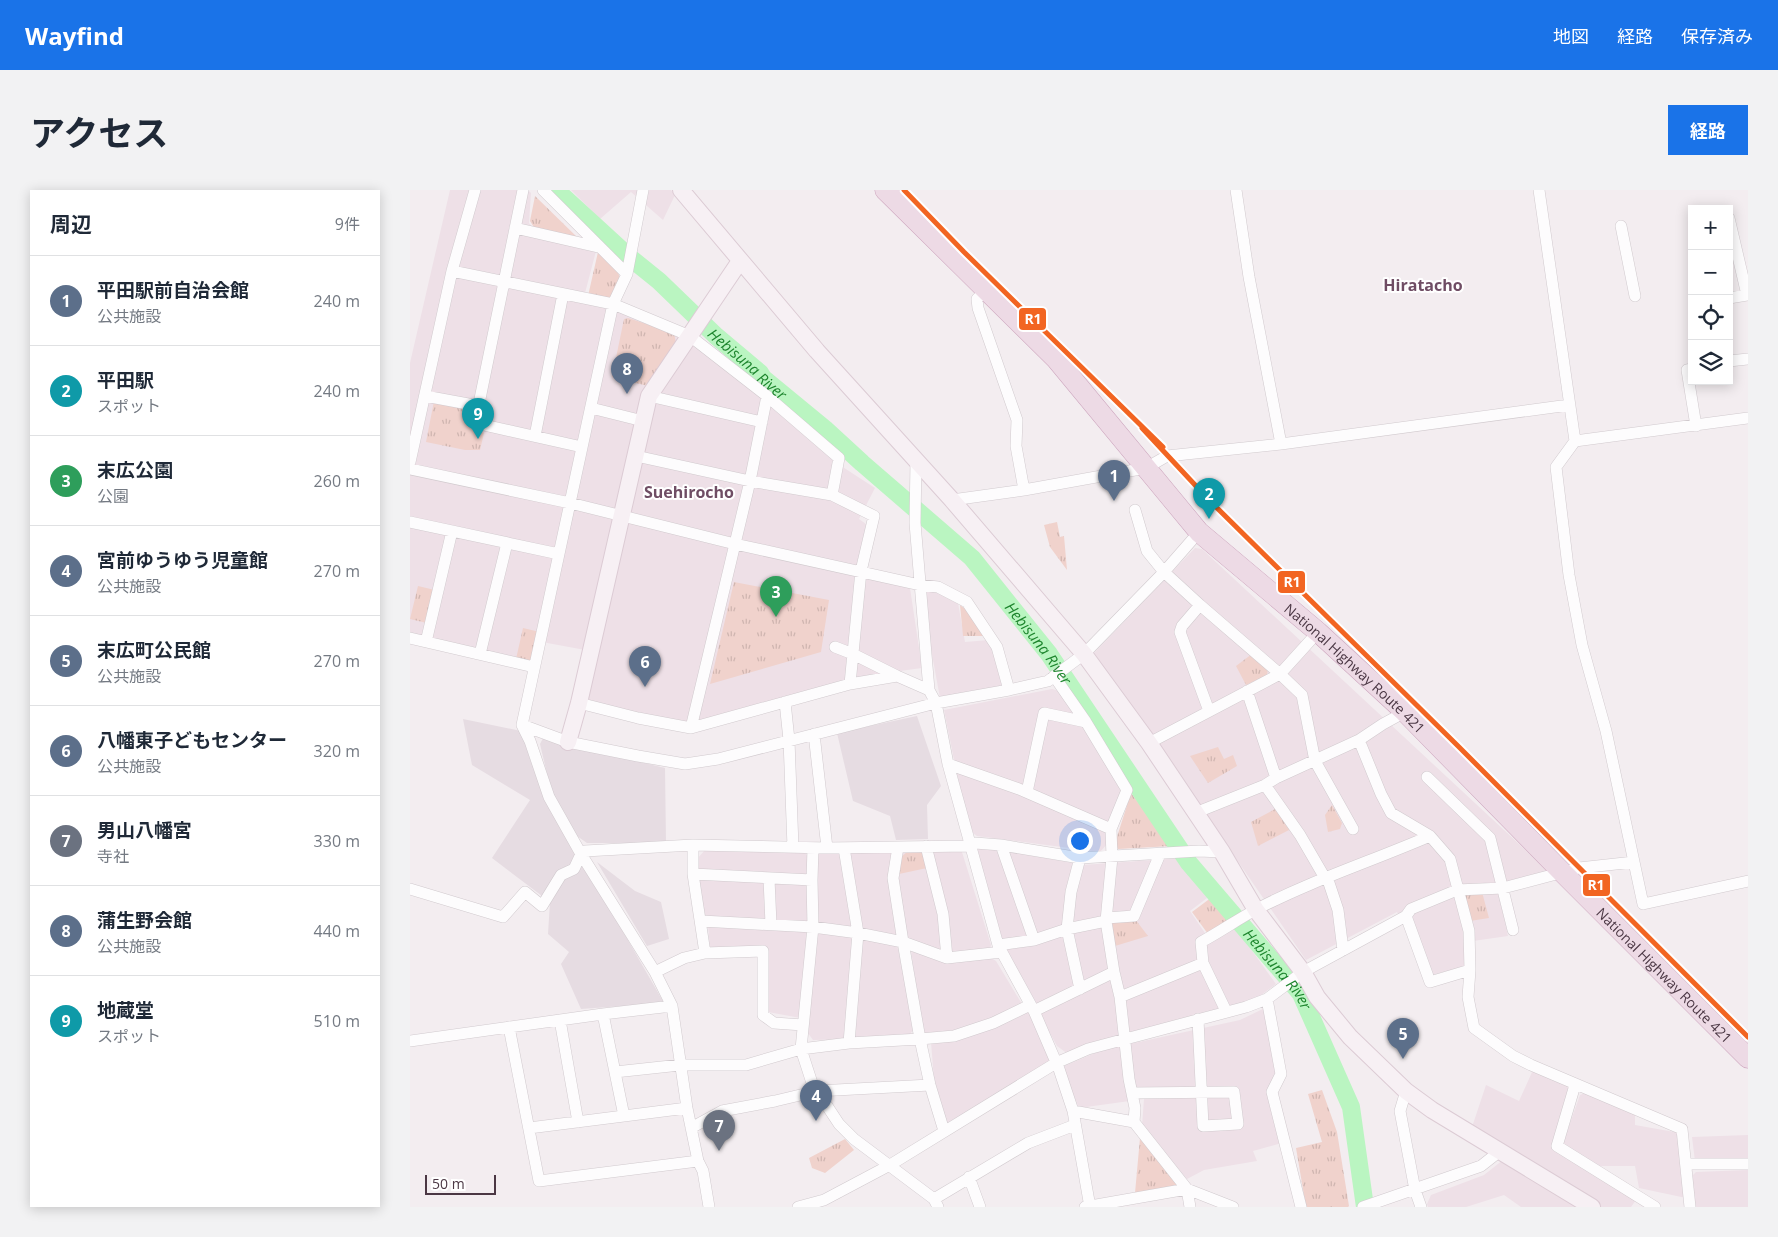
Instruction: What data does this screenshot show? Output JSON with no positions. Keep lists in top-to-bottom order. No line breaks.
{"streets":{"highway":["National Highway Route 421"]},"districts":["Hiratacho","Suehirocho"],"water":["Hebisuna River"],"lines":["transit line R1"],"scale_bar":"50 m","page":{"header":"Wayfind","nav":["地図","経路","保存済み"],"title":"アクセス","buttons":"経路","heading":["周辺","9件"],"map_buttons":["+","−"],"list":[{"mark":"1","name":"平田駅前自治会館","note":"公共施設","value":"240 m"},{"mark":"2","name":"平田駅","note":"スポット","value":"240 m"},{"mark":"3","name":"末広公園","note":"公園","value":"260 m"},{"mark":"4","name":"宮前ゆうゆう児童館","note":"公共施設","value":"270 m"},{"mark":"5","name":"末広町公民館","note":"公共施設","value":"270 m"},{"mark":"6","name":"八幡東子どもセンター","note":"公共施設","value":"320 m"},{"mark":"7","name":"男山八幡宮","note":"寺社","value":"330 m"},{"mark":"8","name":"蒲生野会館","note":"公共施設","value":"440 m"},{"mark":"9","name":"地蔵堂","note":"スポット","value":"510 m"}],"pins":["8","9","1","2","3","6","5","4","7"],"scale":"50 m"}}
